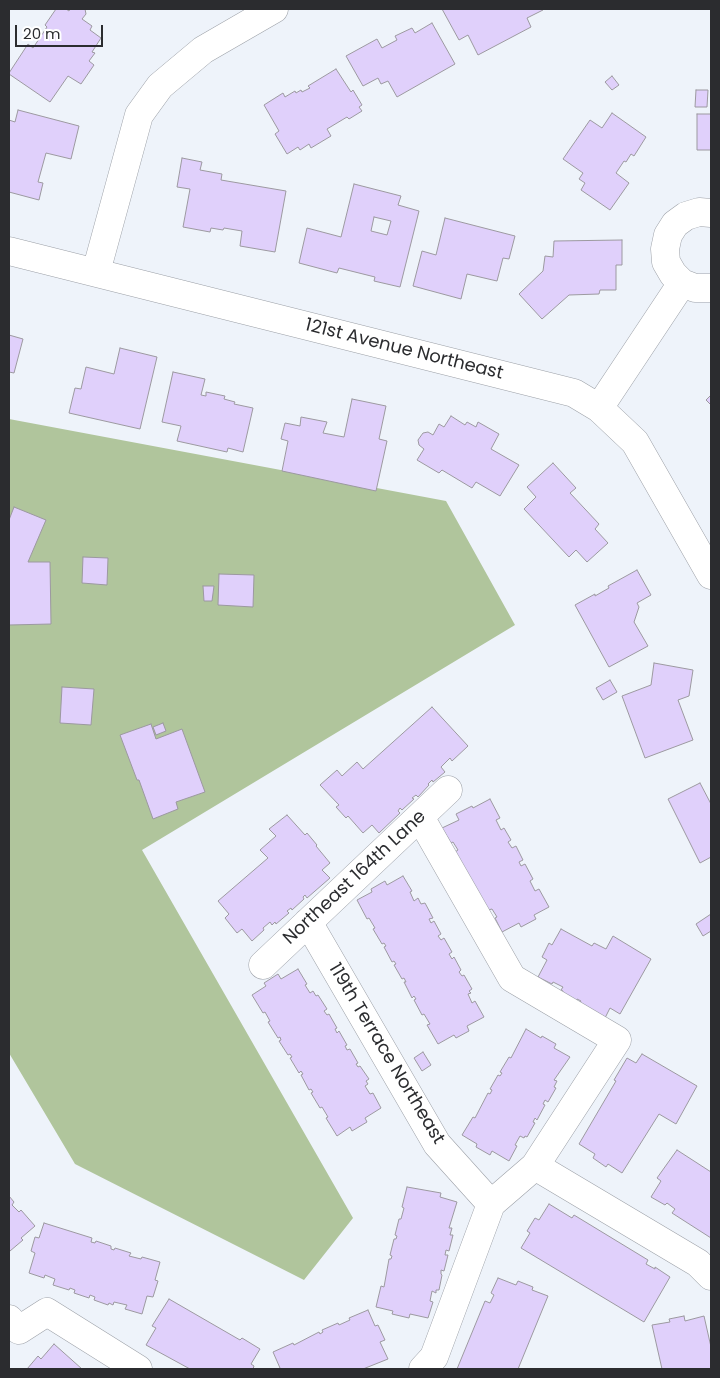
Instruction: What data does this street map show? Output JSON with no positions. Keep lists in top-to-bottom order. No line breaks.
{"streets":{"street":["121st Avenue Northeast","Northeast 164th Lane","119th Terrace Northeast"]},"crossings":[["Northeast 164th Lane","119th Terrace Northeast"]],"scale_bar":"20 m"}
